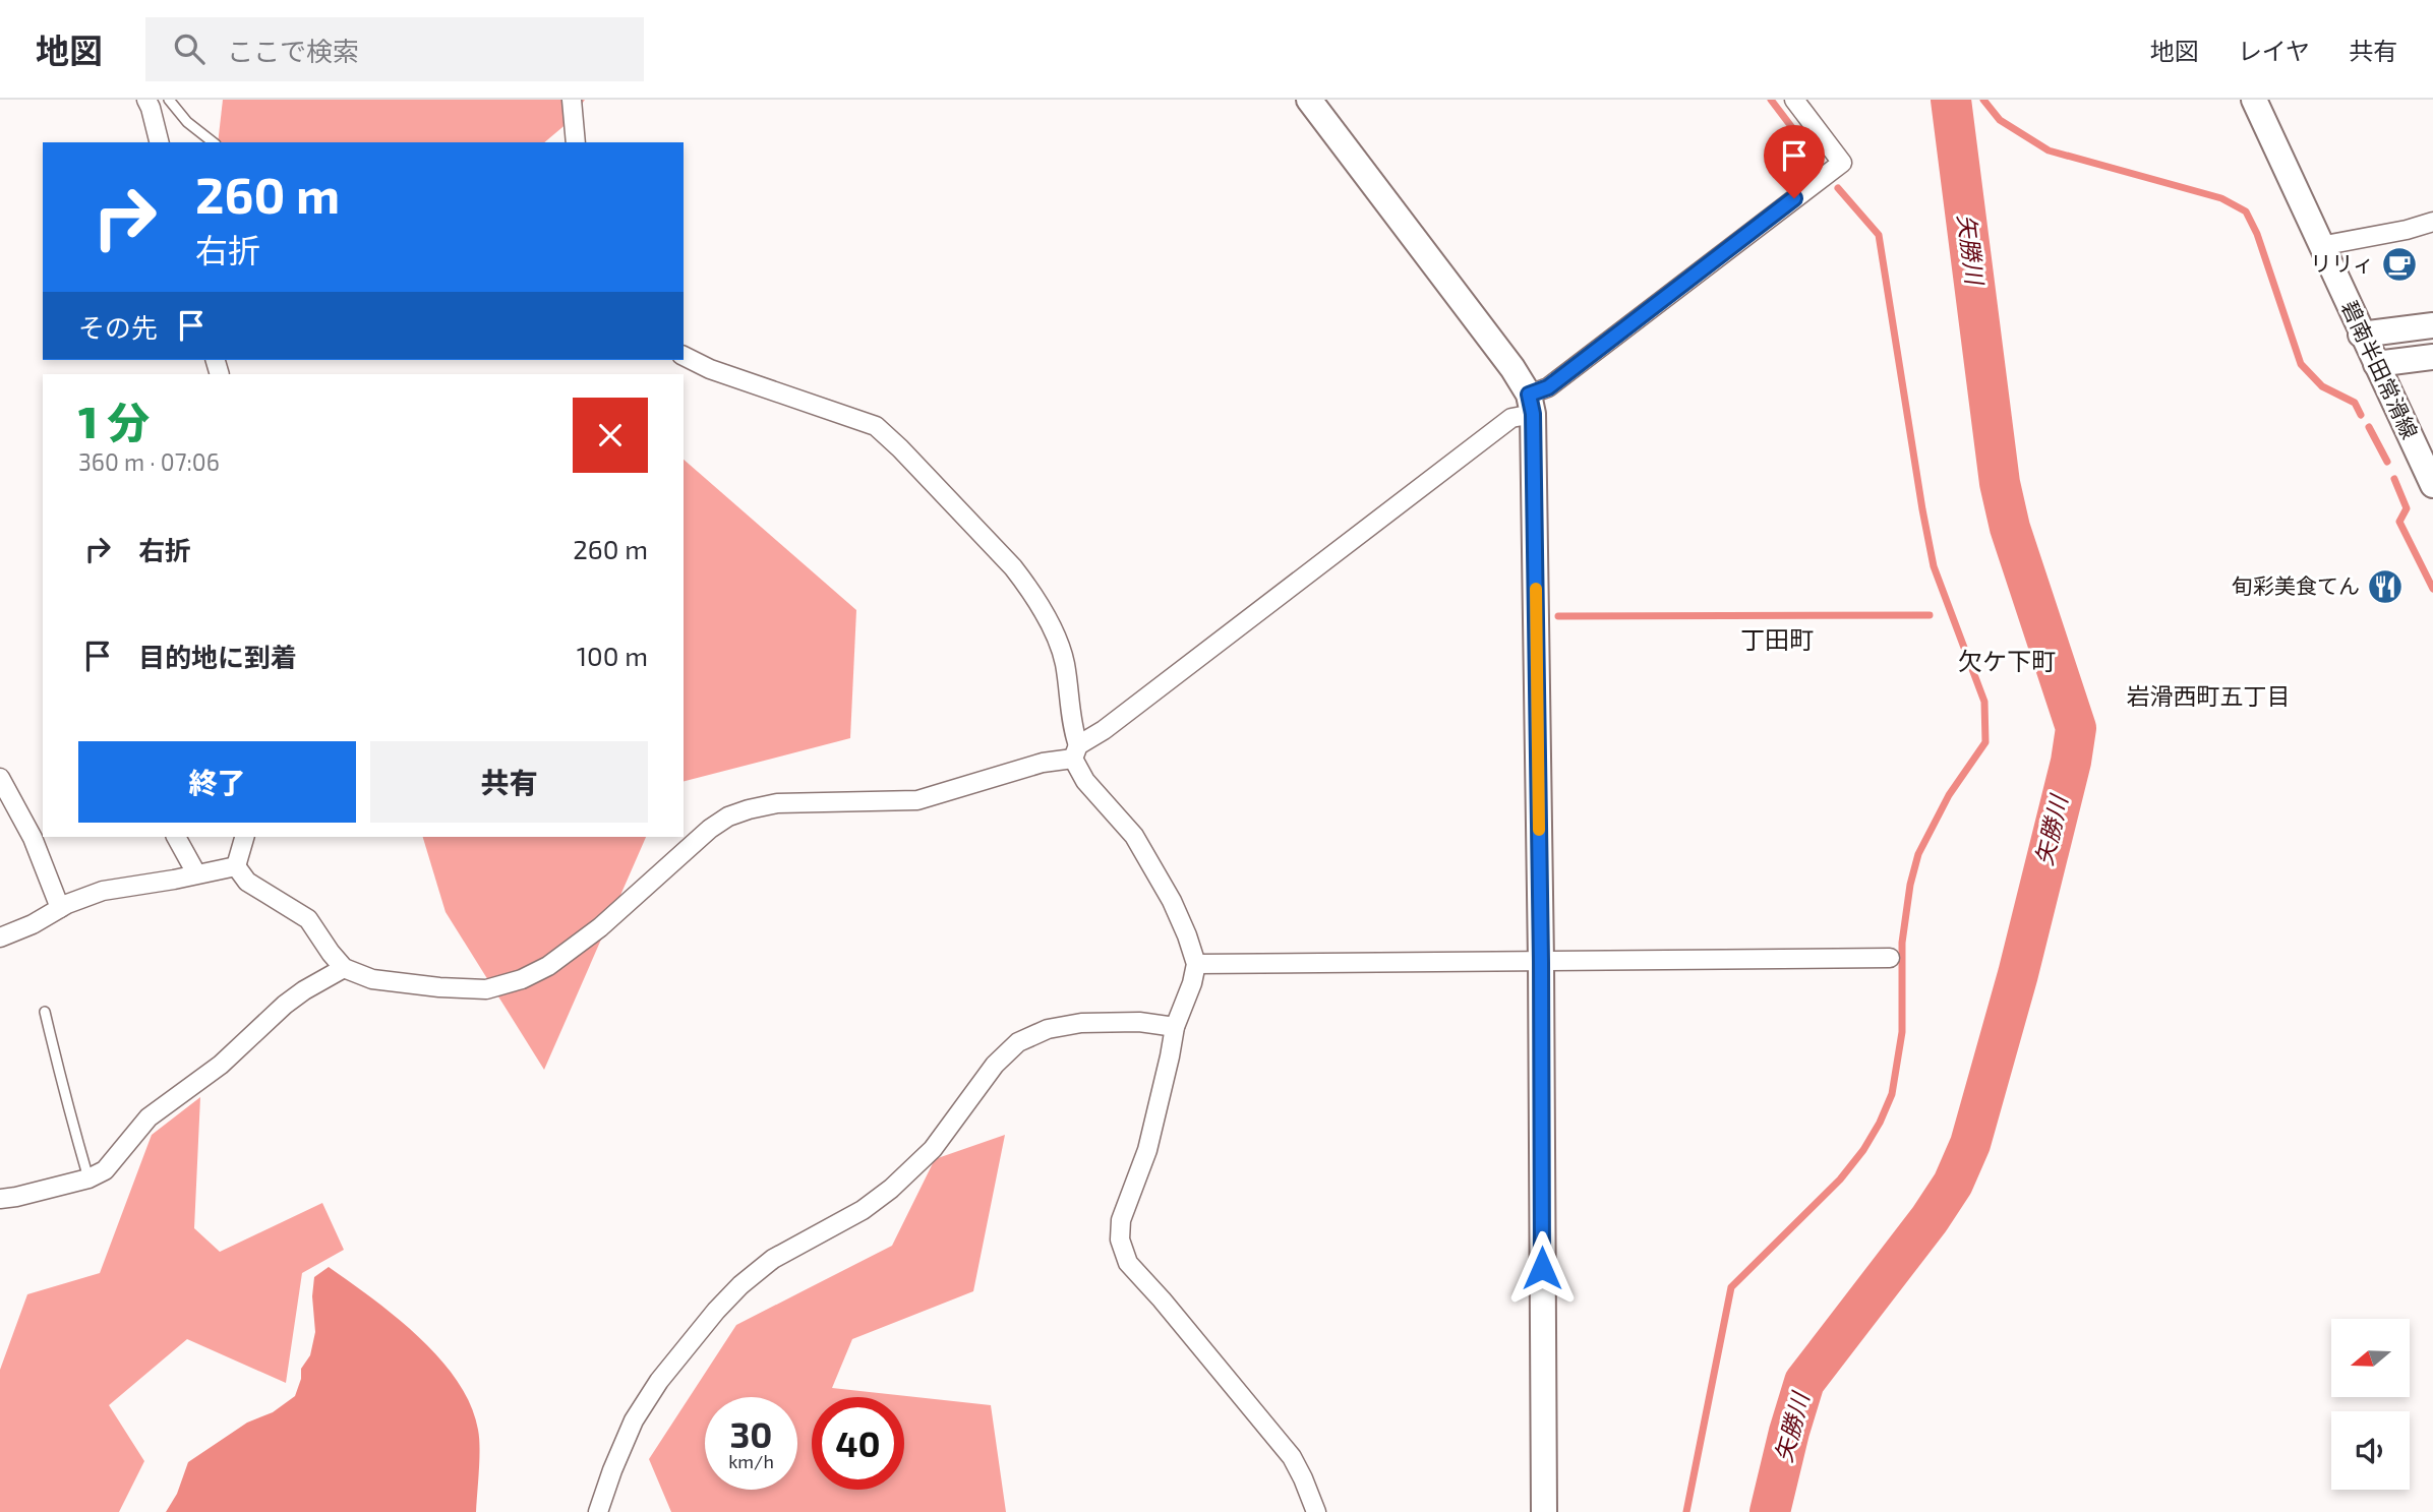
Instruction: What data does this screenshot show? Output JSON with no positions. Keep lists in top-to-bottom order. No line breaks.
{"streets":{"street":["碧南半田常滑線"]},"districts":["丁田町","欠ケ下町","岩滑西町五丁目"],"water":["矢勝川"],"places":{"cafe":["リリィ"],"restaurant":["旬彩美食てん"]},"north":"left","page":{"header":"地図","search":"ここで検索","nav":["地図","レイヤ","共有"],"turn":["260 m","右折"],"then":"その先","heading":["1 分","360 m · 07:06"],"list":[{"name":"右折","value":"260 m"},{"name":"目的地に到着","value":"100 m"}],"buttons":["終了","共有"],"speed":"30 km/h","limit":"40"}}
